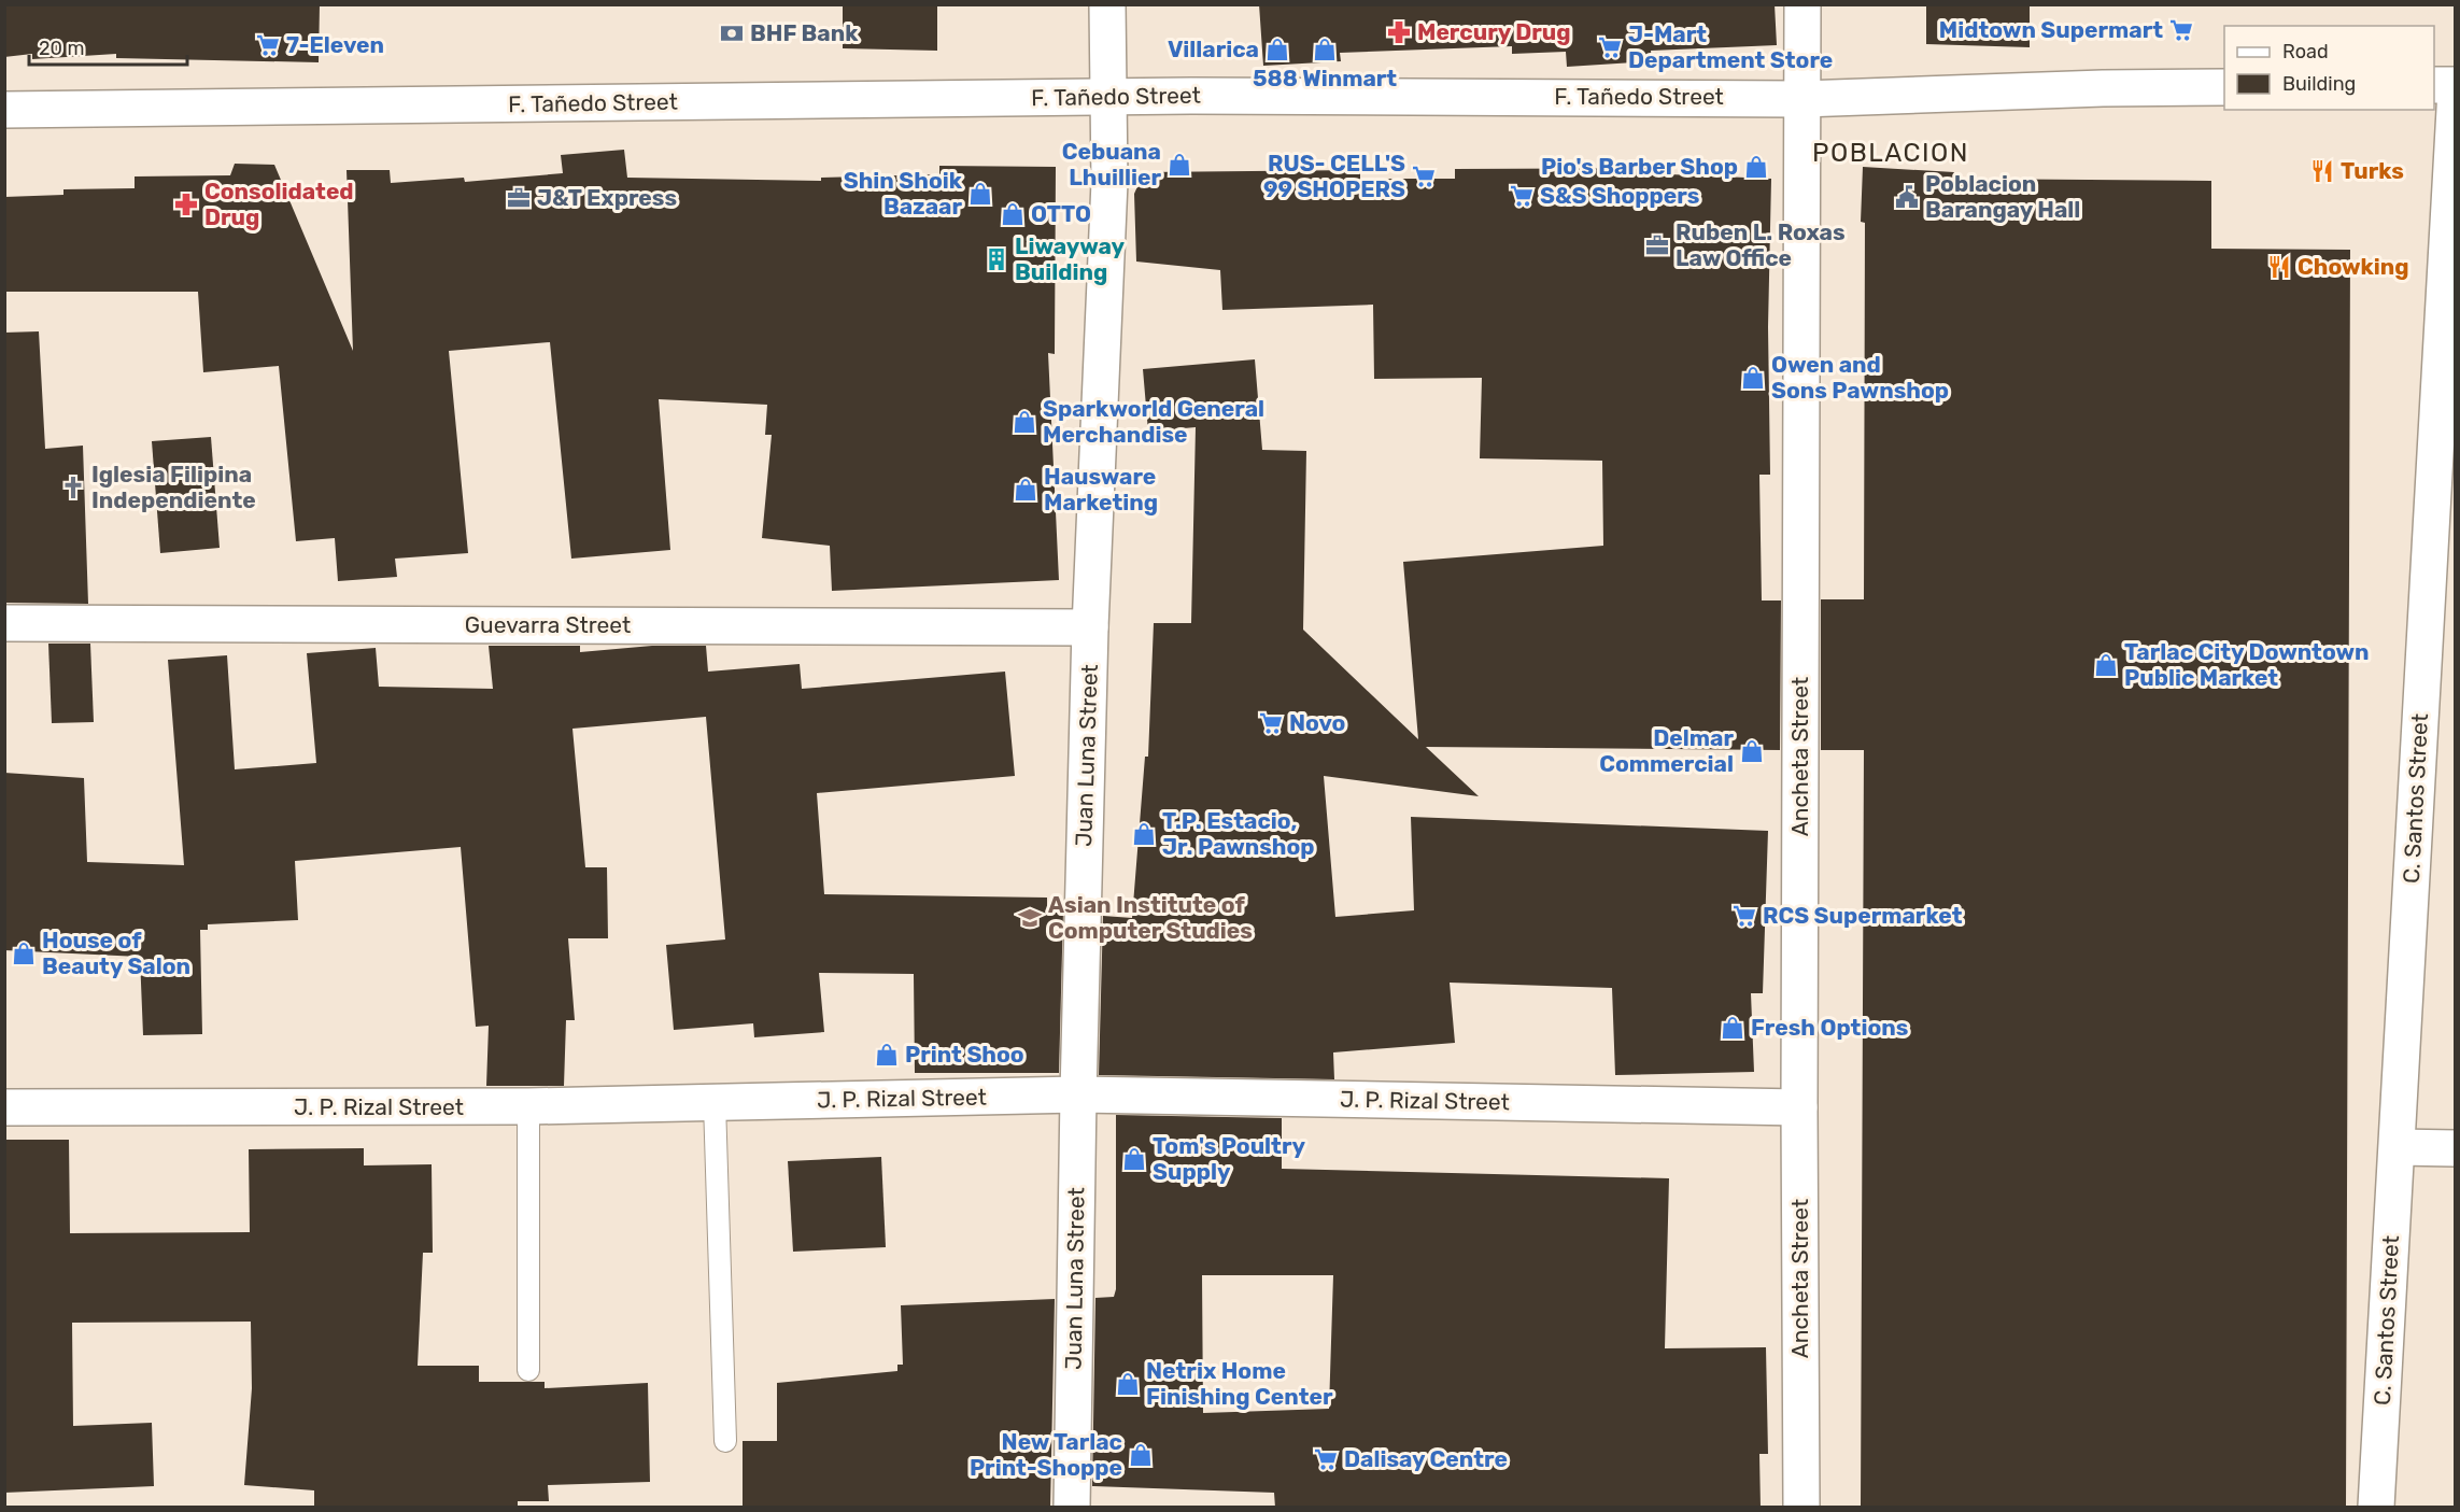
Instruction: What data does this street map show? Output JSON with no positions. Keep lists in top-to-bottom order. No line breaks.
{"streets":{"street":["F. Tañedo Street","Guevarra Street","Juan Luna Street","Ancheta Street","C. Santos Street","J. P. Rizal Street"]},"crossings":[["F. Tañedo Street","Juan Luna Street"],["F. Tañedo Street","Ancheta Street"],["Guevarra Street","Juan Luna Street"],["Juan Luna Street","J. P. Rizal Street"],["Ancheta Street","J. P. Rizal Street"]],"districts":["POBLACION"],"places":{"supermarket":["Midtown Supermart","7-Eleven","J-Mart Department Store","RUS- CELL'S 99 SHOPERS","S&S Shoppers","Novo","RCS Supermarket","Dalisay Centre"],"pharmacy":["Mercury Drug","Consolidated Drug"],"bank":["BHF Bank"],"shop":["Villarica","588 Winmart","Cebuana Lhuillier","Pio's Barber Shop","Shin Shoik Bazaar","OTTO","Owen and Sons Pawnshop","Sparkworld General Merchandise","Hausware Marketing","Tarlac City Downtown Public Market","Delmar Commercial","T.P. Estacio, Jr. Pawnshop","House of Beauty Salon","Fresh Options","Print Shoo","Tom's Poultry Supply","Netrix Home Finishing Center","New Tarlac Print-Shoppe"],"restaurant":["Turks","Chowking"],"public building":["Poblacion Barangay Hall"],"office":["J&T Express","Ruben L. Roxas Law Office"],"building":["Liwayway Building"],"church":["Iglesia Filipina Independiente"],"school or university":["Asian Institute of Computer Studies"]},"legend":["Road","Building"],"scale_bar":"20 m"}
